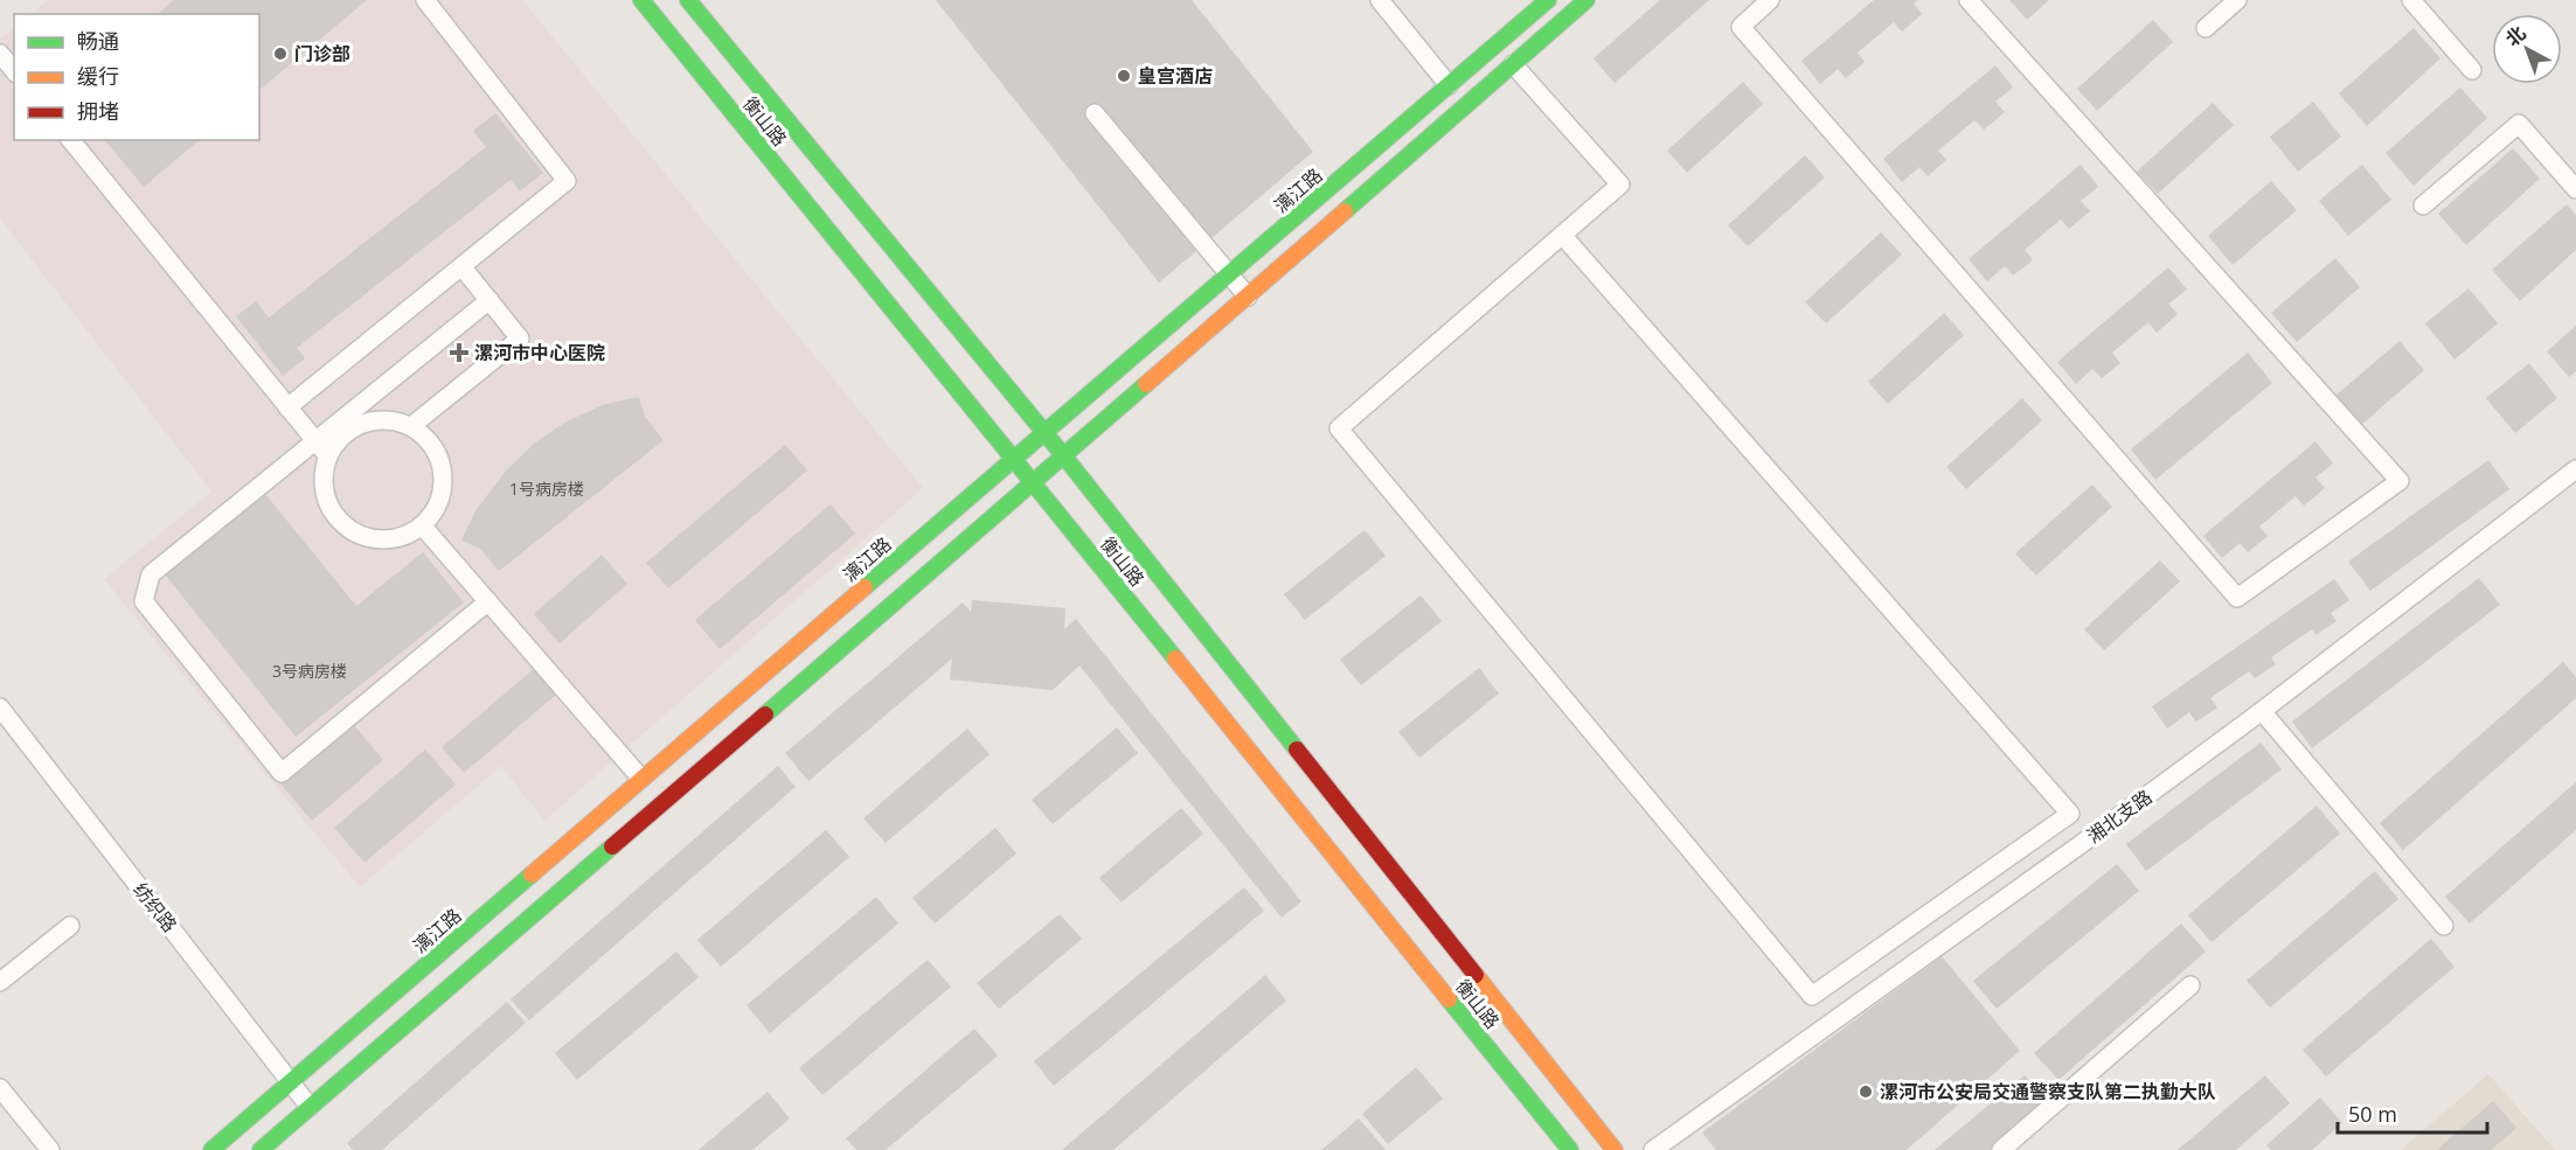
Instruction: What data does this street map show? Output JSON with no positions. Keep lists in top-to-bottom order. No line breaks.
{"streets":{"street":["衡山路","漓江路","湘北支路","纺织路"]},"crossings":[["衡山路","漓江路"],["漓江路","纺织路"]],"places":{"other":["门诊部","皇宫酒店","漯河市公安局交通警察支队第二执勤大队"],"health":["漯河市中心医院"]},"house_numbers":["1号病房楼","3号病房楼"],"legend":["畅通","缓行","拥堵"],"scale_bar":"50 m","north":"top left"}
